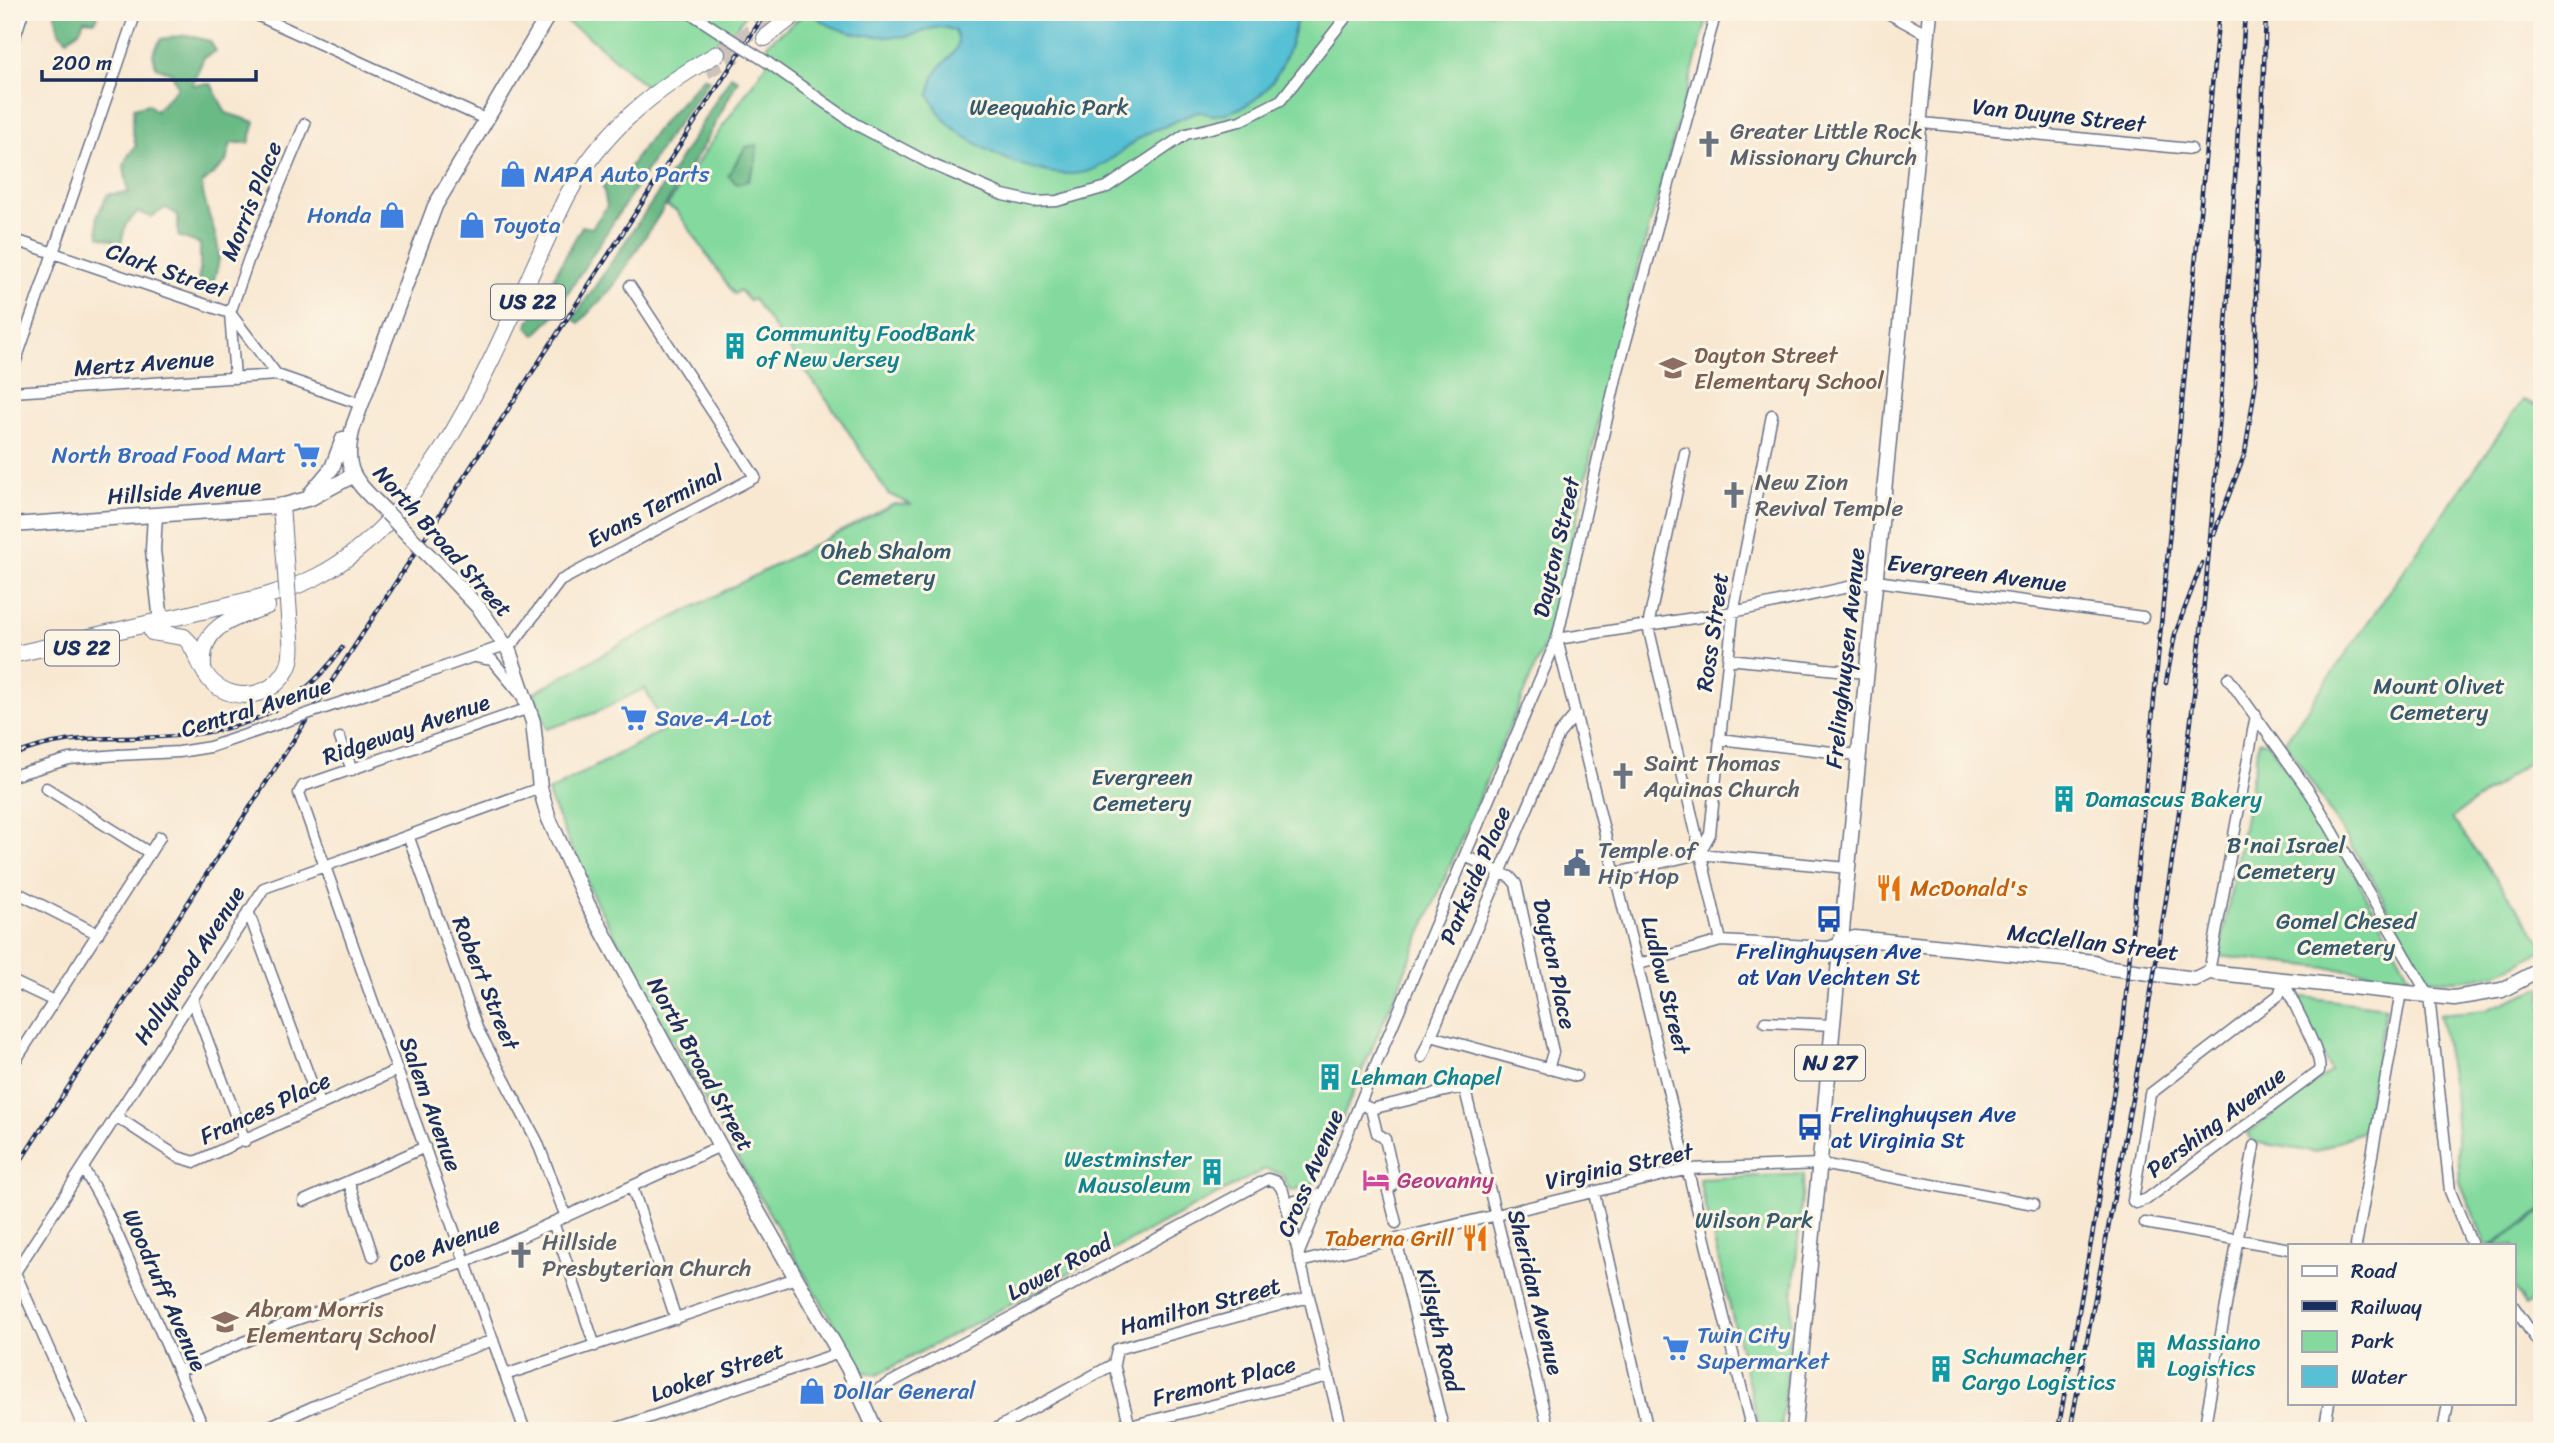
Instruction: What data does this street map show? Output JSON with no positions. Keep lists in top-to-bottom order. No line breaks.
{"streets":{"highway":["US 22"],"main road":["Hillside Avenue","North Broad Street","Frelinghuysen Avenue","McClellan Street","NJ 27"],"street":["Van Duyne Street","Morris Place","Clark Street","Mertz Avenue","Evans Terminal","Dayton Street","Evergreen Avenue","Ross Street","Central Avenue","Ridgeway Avenue","Parkside Place","Dayton Place","Hollywood Avenue","Robert Street","Ludlow Street","Salem Avenue","Frances Place","Pershing Avenue","Virginia Street","Cross Avenue","Coe Avenue","Lower Road","Woodruff Avenue","Sheridan Avenue","Hamilton Street","Kilsyth Road","Looker Street","Fremont Place"]},"crossings":[["Van Duyne Street","Frelinghuysen Avenue"],["Morris Place","Clark Street"],["Morris Place","Mertz Avenue"],["Clark Street","Mertz Avenue"],["Hillside Avenue","North Broad Street"],["Evans Terminal","North Broad Street"],["Evans Terminal","Central Avenue"],["North Broad Street","Central Avenue"],["North Broad Street","Ridgeway Avenue"],["North Broad Street","Hollywood Avenue"],["North Broad Street","Coe Avenue"],["North Broad Street","Lower Road"],["North Broad Street","Looker Street"],["Dayton Street","Evergreen Avenue"],["Dayton Street","Dayton Place"],["Dayton Street","Ludlow Street"],["Dayton Street","Cross Avenue"],["Evergreen Avenue","Ross Street"],["Evergreen Avenue","Frelinghuysen Avenue"],["Evergreen Avenue","Ludlow Street"],["Frelinghuysen Avenue","McClellan Street"],["Frelinghuysen Avenue","Virginia Street"],["Ridgeway Avenue","Salem Avenue"],["Parkside Place","Dayton Place"],["Parkside Place","Ludlow Street"],["McClellan Street","Pershing Avenue"],["Hollywood Avenue","Robert Street"],["Hollywood Avenue","Salem Avenue"],["Hollywood Avenue","Frances Place"],["Hollywood Avenue","Woodruff Avenue"],["Robert Street","Coe Avenue"],["Ludlow Street","Virginia Street"],["Salem Avenue","Frances Place"],["Salem Avenue","Coe Avenue"],["Virginia Street","Cross Avenue"],["Virginia Street","Sheridan Avenue"],["Virginia Street","Kilsyth Road"],["Cross Avenue","Lower Road"],["Cross Avenue","Sheridan Avenue"],["Cross Avenue","Hamilton Street"],["Cross Avenue","Fremont Place"],["Coe Avenue","Woodruff Avenue"]],"parks":["Weequahic Park","Oheb Shalom Cemetery","Mount Olivet Cemetery","Evergreen Cemetery","B'nai Israel Cemetery","Gomel Chesed Cemetery","Wilson Park"],"places":{"church":["Greater Little Rock Missionary Church","New Zion Revival Temple","Saint Thomas Aquinas Church","Hillside Presbyterian Church"],"shop":["NAPA Auto Parts","Honda","Toyota","Dollar General"],"building":["Community FoodBank of New Jersey","Damascus Bakery","Lehman Chapel","Westminster Mausoleum","Massiano Logistics","Schumacher Cargo Logistics"],"school or university":["Dayton Street Elementary School","Abram Morris Elementary School"],"supermarket":["North Broad Food Mart","Save-A-Lot","Twin City Supermarket"],"public building":["Temple of Hip Hop"],"restaurant":["McDonald's","Taberna Grill"],"bus stop":["Frelinghuysen Ave at Van Vechten St","Frelinghuysen Ave at Virginia St"],"hotel":["Geovanny"]},"legend":["Road","Railway","Park","Water"],"scale_bar":"200 m"}
